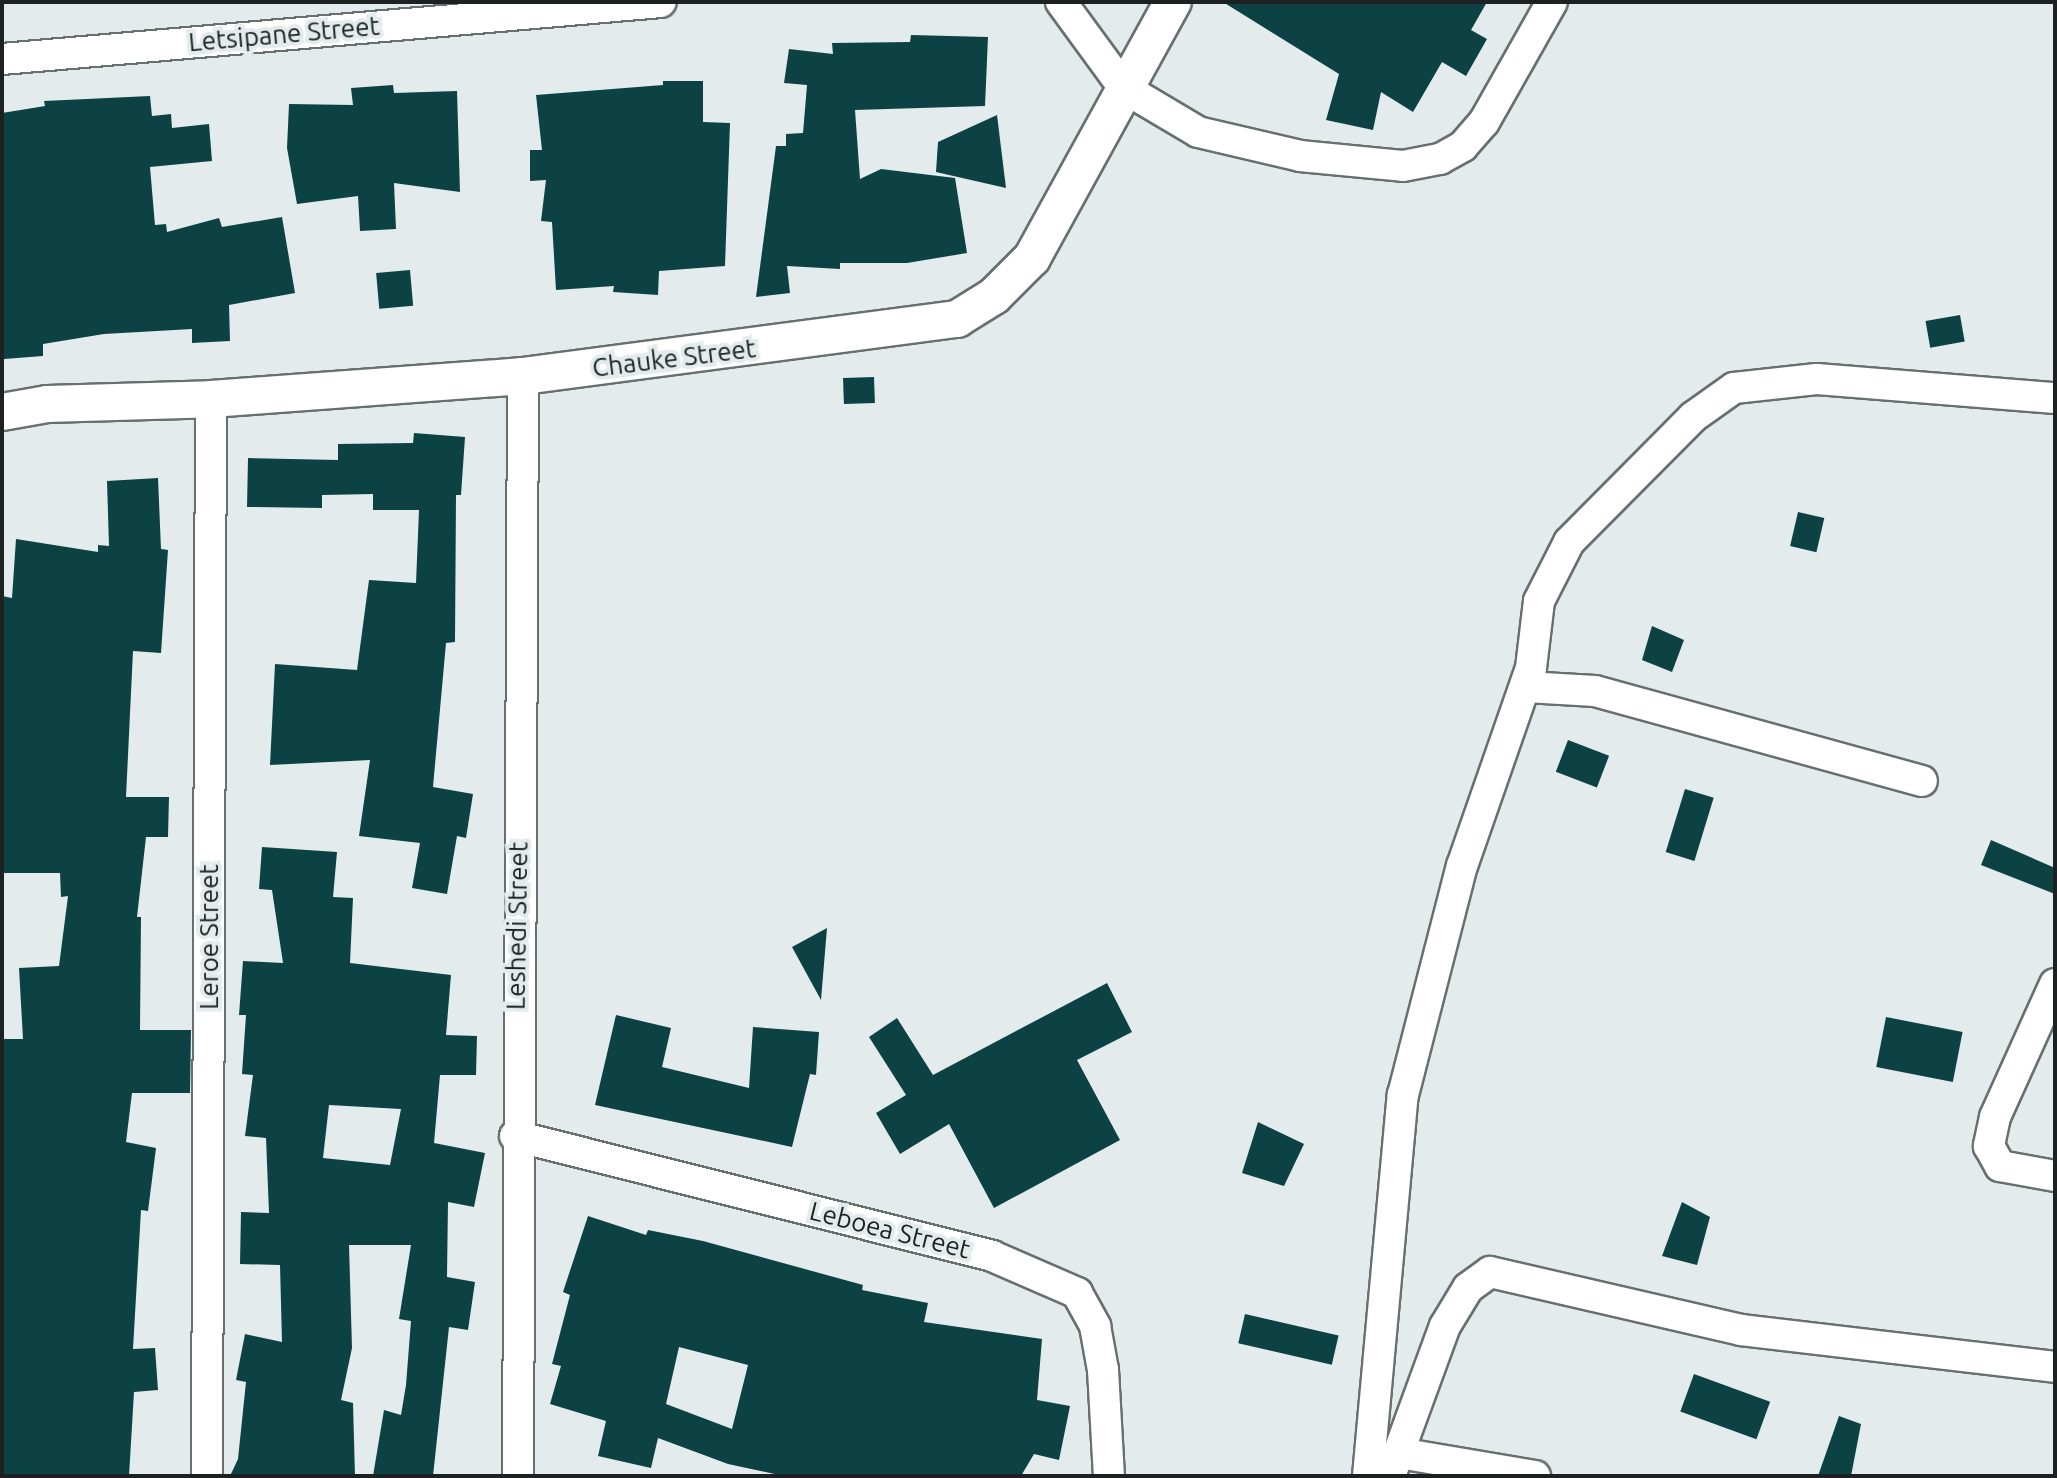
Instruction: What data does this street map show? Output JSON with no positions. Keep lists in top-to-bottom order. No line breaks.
{"streets":{"street":["Letsipane Street","Chauke Street","Leshedi Street","Leroe Street","Leboea Street"]},"crossings":[["Chauke Street","Leshedi Street"],["Chauke Street","Leroe Street"],["Leshedi Street","Leboea Street"]]}
